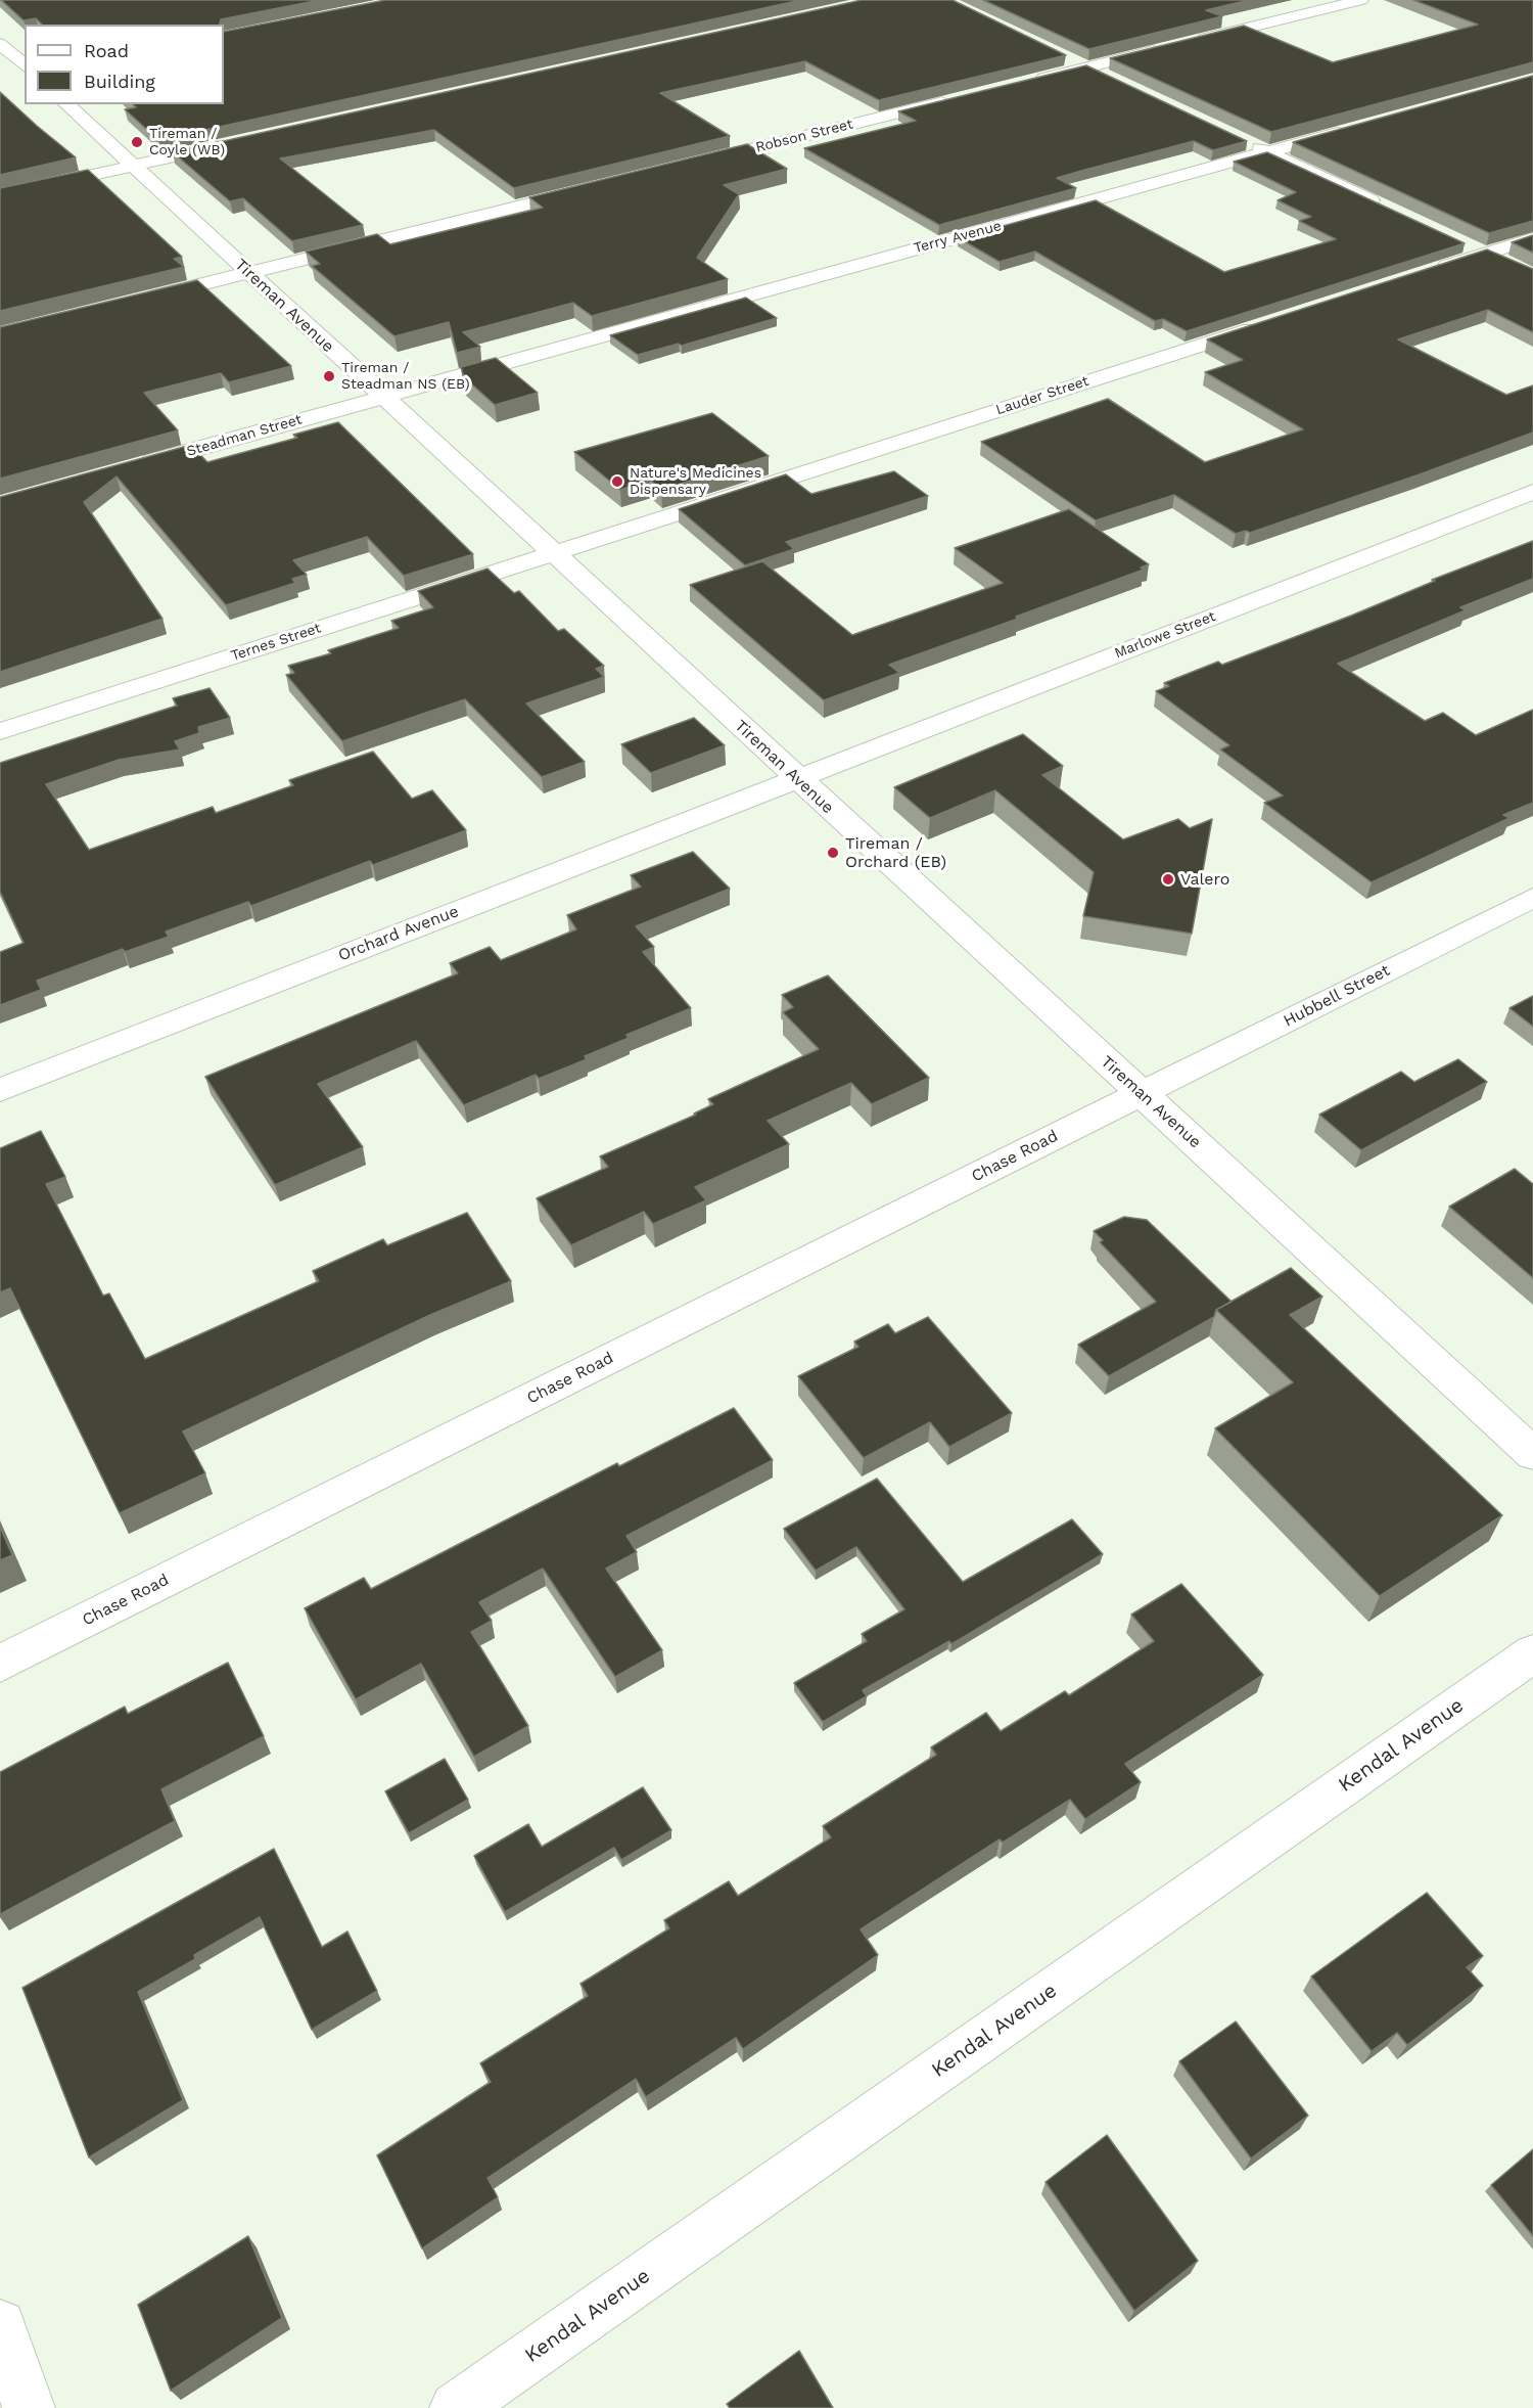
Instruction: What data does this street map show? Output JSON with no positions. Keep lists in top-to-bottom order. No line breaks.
{"streets":{"street":["Robson Street","Terry Avenue","Tireman Avenue","Lauder Street","Steadman Street","Marlowe Street","Ternes Street","Orchard Avenue","Hubbell Street","Chase Road","Kendal Avenue"]},"crossings":[["Terry Avenue","Tireman Avenue"],["Terry Avenue","Steadman Street"],["Tireman Avenue","Lauder Street"],["Tireman Avenue","Steadman Street"],["Tireman Avenue","Marlowe Street"],["Tireman Avenue","Ternes Street"],["Tireman Avenue","Orchard Avenue"],["Tireman Avenue","Hubbell Street"],["Tireman Avenue","Chase Road"],["Lauder Street","Ternes Street"],["Marlowe Street","Orchard Avenue"],["Hubbell Street","Chase Road"]],"places":["Tireman / Coyle (WB)","Tireman / Steadman NS (EB)","Nature's Medicines Dispensary","Tireman / Orchard (EB)","Valero"],"legend":["Road","Building"]}
